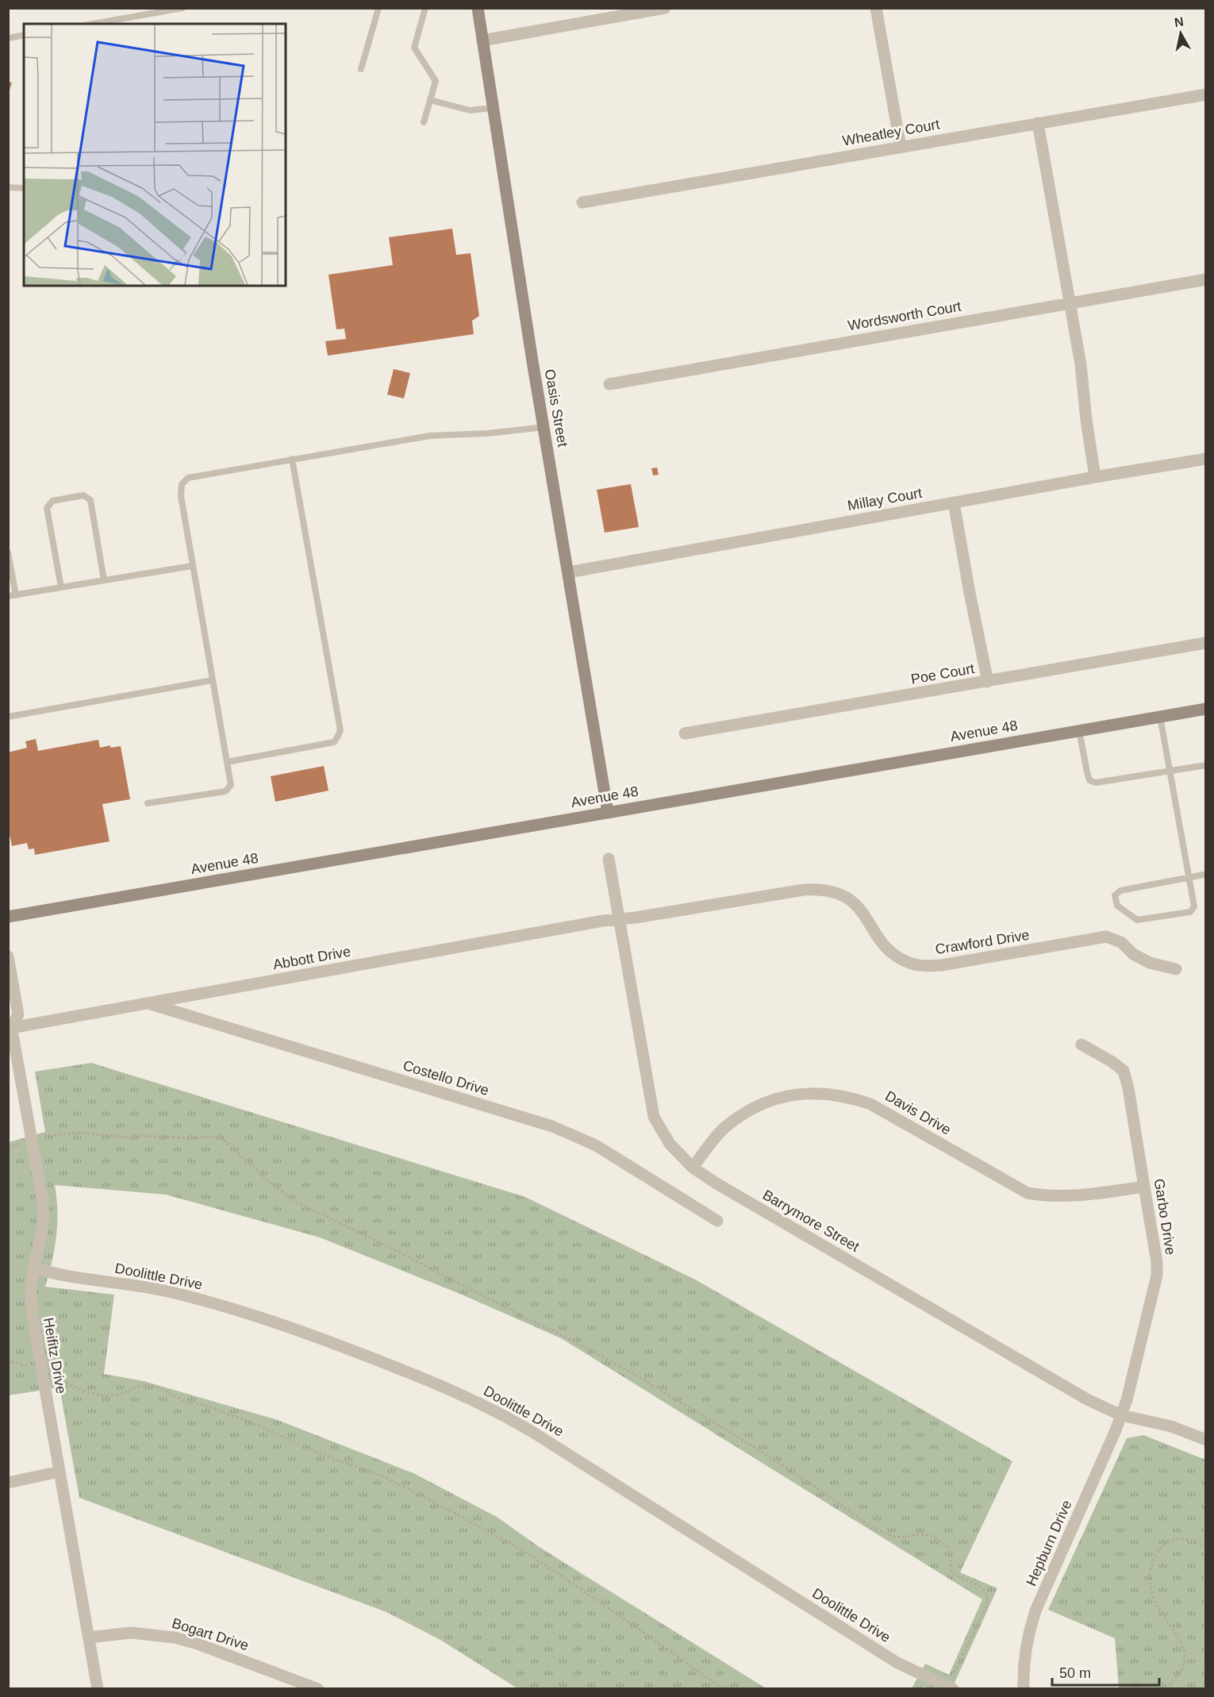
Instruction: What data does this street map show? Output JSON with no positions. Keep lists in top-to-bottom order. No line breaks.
{"streets":{"main road":["Oasis Street","Avenue 48"],"street":["Wheatley Court","Wordsworth Court","Millay Court","Poe Court","Crawford Drive","Abbott Drive","Costello Drive","Davis Drive","Garbo Drive","Barrymore Street","Doolittle Drive","Heifitz Drive","Hepburn Drive","Bogart Drive"]},"crossings":[["Oasis Street","Millay Court"],["Oasis Street","Avenue 48"],["Crawford Drive","Abbott Drive"],["Crawford Drive","Barrymore Street"],["Abbott Drive","Costello Drive"],["Abbott Drive","Barrymore Street"],["Abbott Drive","Heifitz Drive"],["Davis Drive","Garbo Drive"],["Davis Drive","Barrymore Street"],["Garbo Drive","Barrymore Street"],["Garbo Drive","Hepburn Drive"],["Barrymore Street","Hepburn Drive"],["Doolittle Drive","Heifitz Drive"],["Heifitz Drive","Bogart Drive"]],"scale_bar":"50 m","north":"top"}
